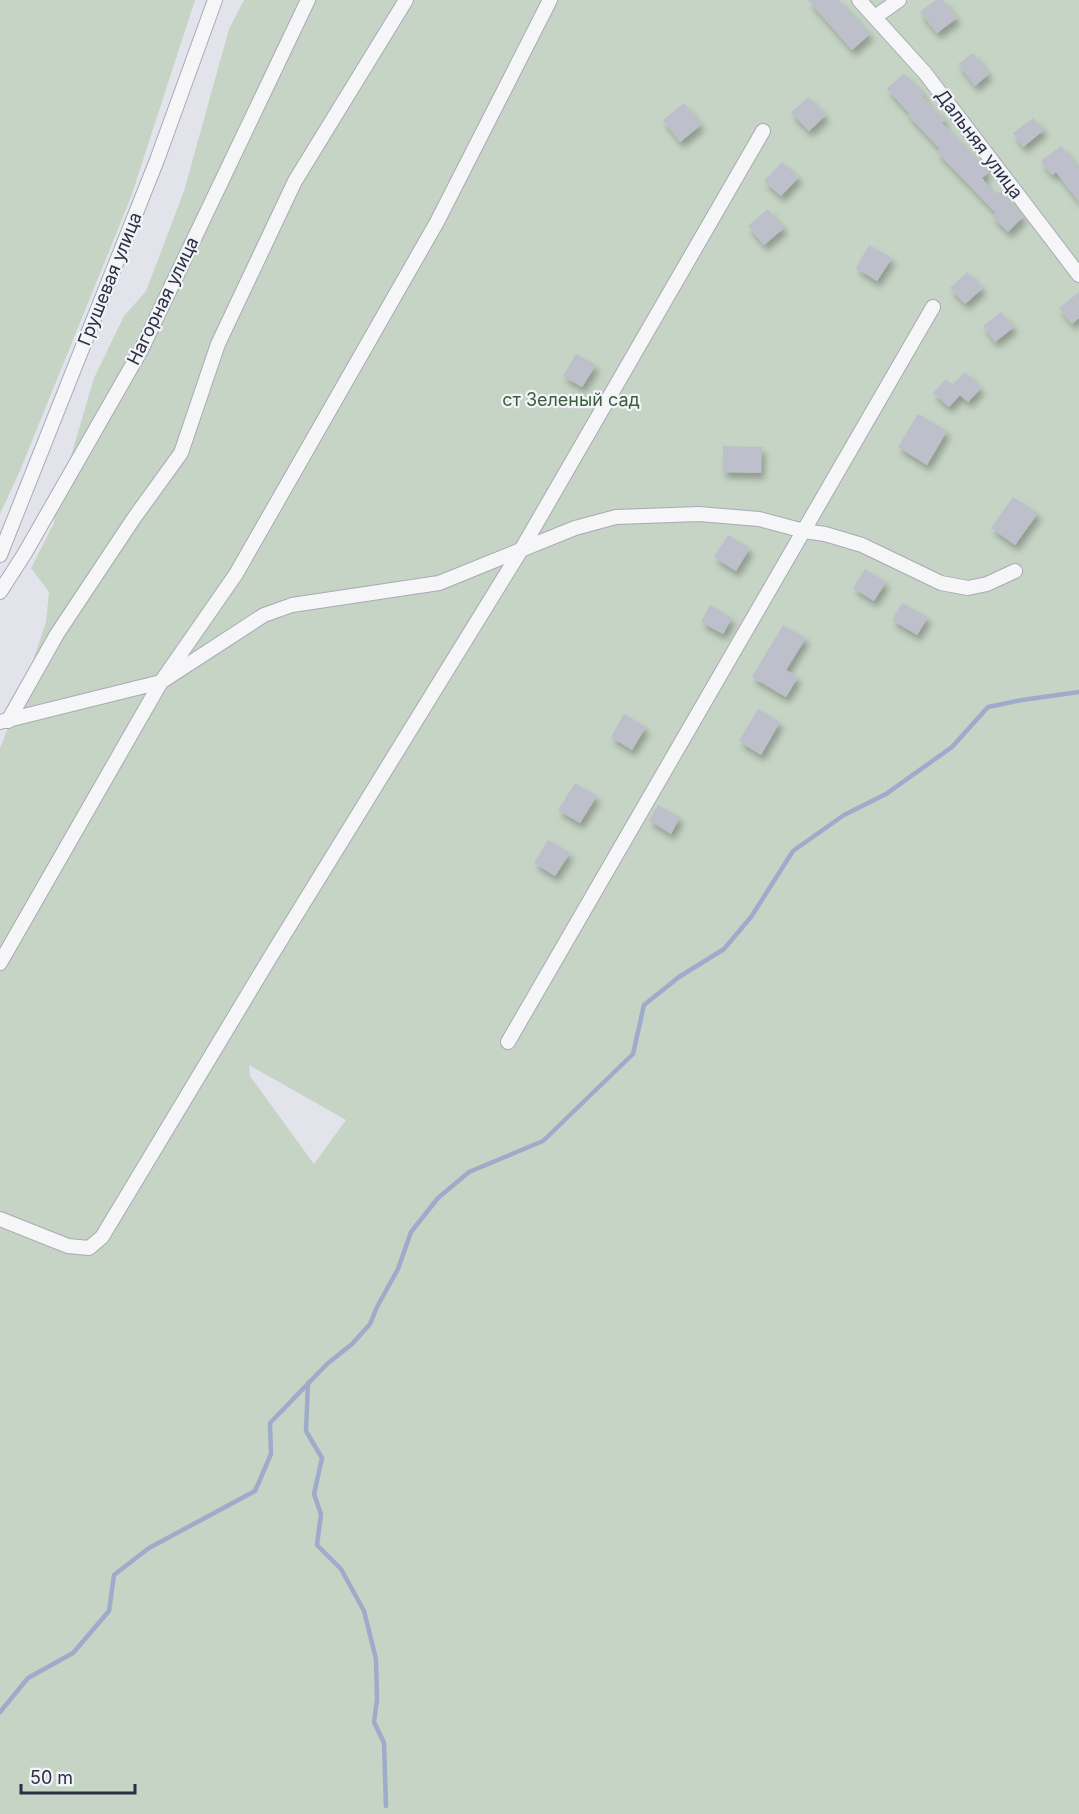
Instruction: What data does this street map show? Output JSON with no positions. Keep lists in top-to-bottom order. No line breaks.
{"streets":{"street":["Дальняя улица","Грушевая улица","Нагорная улица"]},"parks":["ст Зеленый сад"],"scale_bar":"50 m"}
